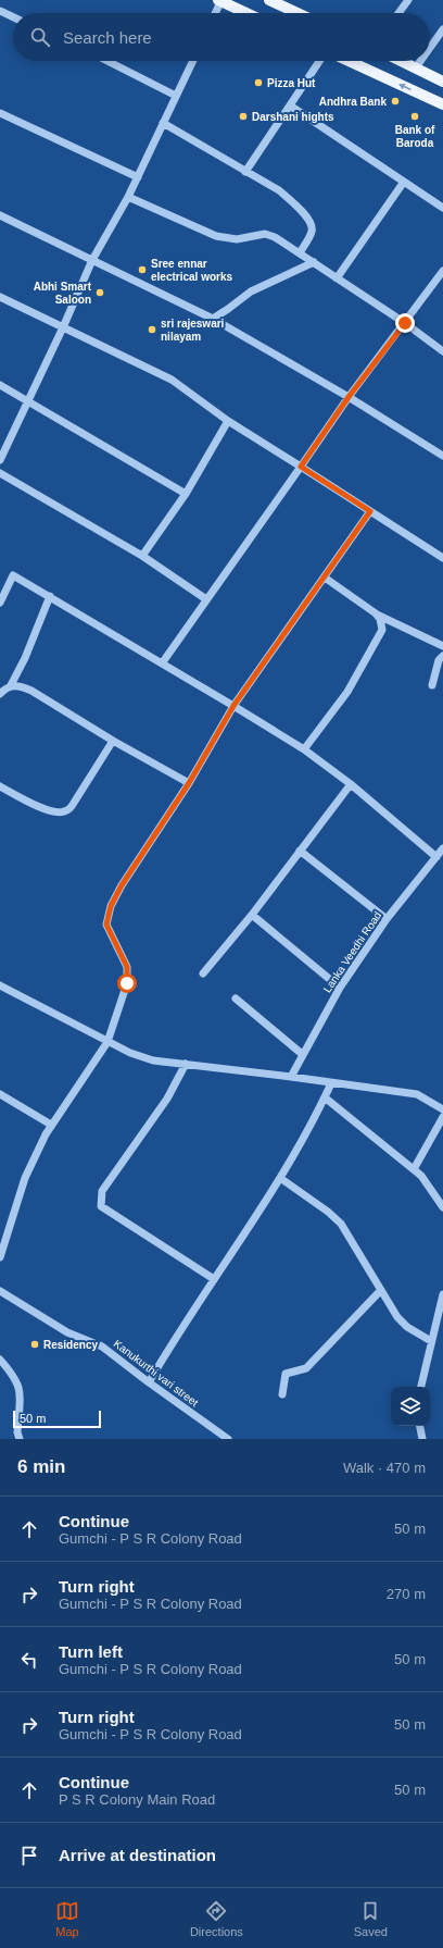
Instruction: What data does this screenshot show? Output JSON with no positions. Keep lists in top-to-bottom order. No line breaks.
{"streets":{"street":["Lanka Veedhi Road","Kanukurthi vari street"]},"places":["Pizza Hut","Andhra Bank","Darshani hights","Bank of Baroda","Sree ennar electrical works","Abhi Smart Saloon","sri rajeswari nilayam","Residency"],"scale_bar":"50 m","page":{"search":"Search here","scale":"50 m","heading":["6 min","Walk · 470 m"],"list":[["Continue","Gumchi - P S R Colony Road","50 m"],["Turn right","Gumchi - P S R Colony Road","270 m"],["Turn left","Gumchi - P S R Colony Road","50 m"],["Turn right","Gumchi - P S R Colony Road","50 m"],["Continue","P S R Colony Main Road","50 m"],"Arrive at destination"],"nav":["Map","Directions","Saved"]}}
